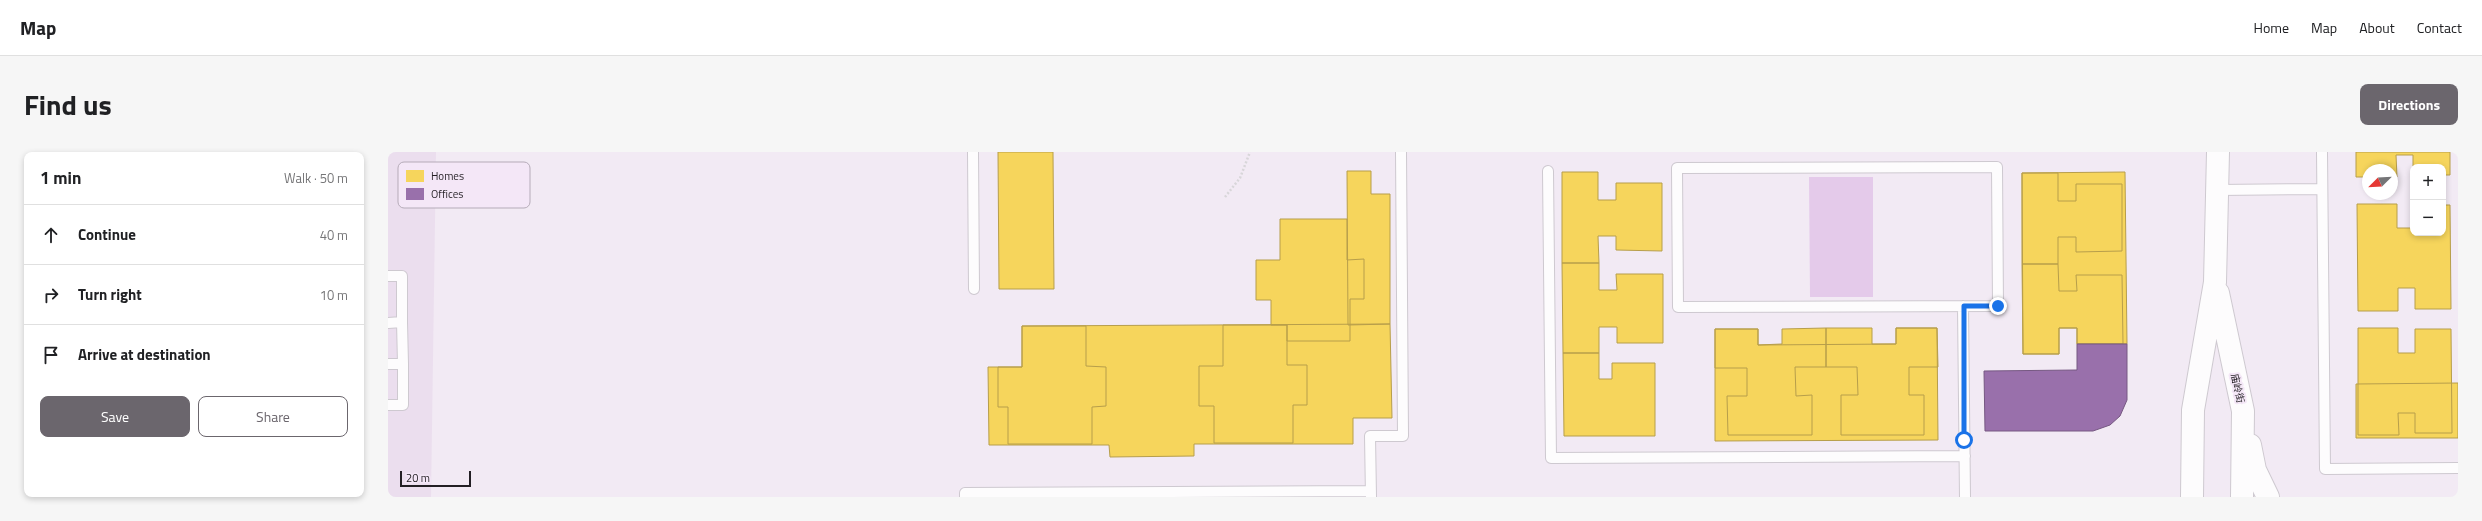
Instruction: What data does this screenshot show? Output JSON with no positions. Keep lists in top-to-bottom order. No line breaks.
{"streets":{"street":["庙岭街"]},"legend":["Homes","Offices"],"scale_bar":"20 m","north":"bottom left","page":{"header":"Map","nav":["Home","Map","About","Contact"],"title":"Find us","buttons":["Directions",["Save","Share"]],"heading":["1 min","Walk · 50 m"],"map_buttons":["+","−"],"list":[["Continue","40 m"],["Turn right","10 m"],"Arrive at destination"],"scale":"20 m"}}
